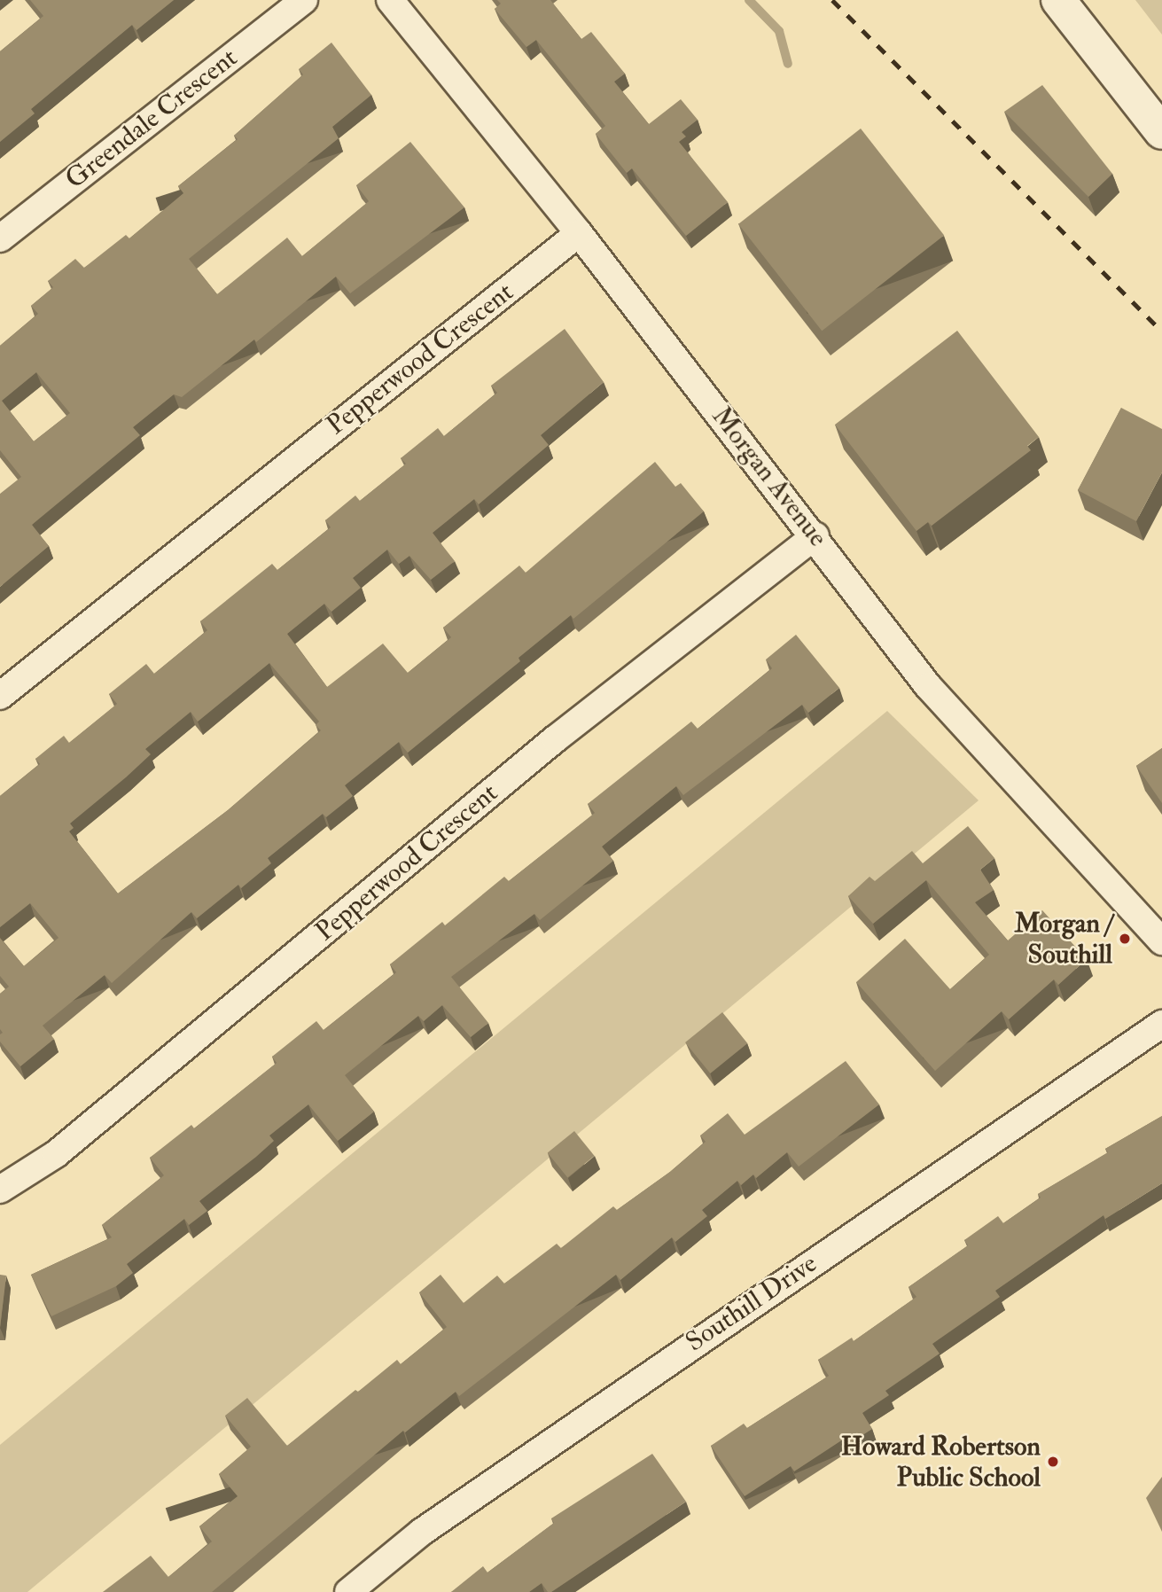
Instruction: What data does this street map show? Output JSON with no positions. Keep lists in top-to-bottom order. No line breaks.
{"streets":{"street":["Greendale Crescent","Pepperwood Crescent","Morgan Avenue","Southill Drive"]},"crossings":[["Pepperwood Crescent","Morgan Avenue"]],"places":["Morgan / Southill","Howard Robertson Public School"]}
